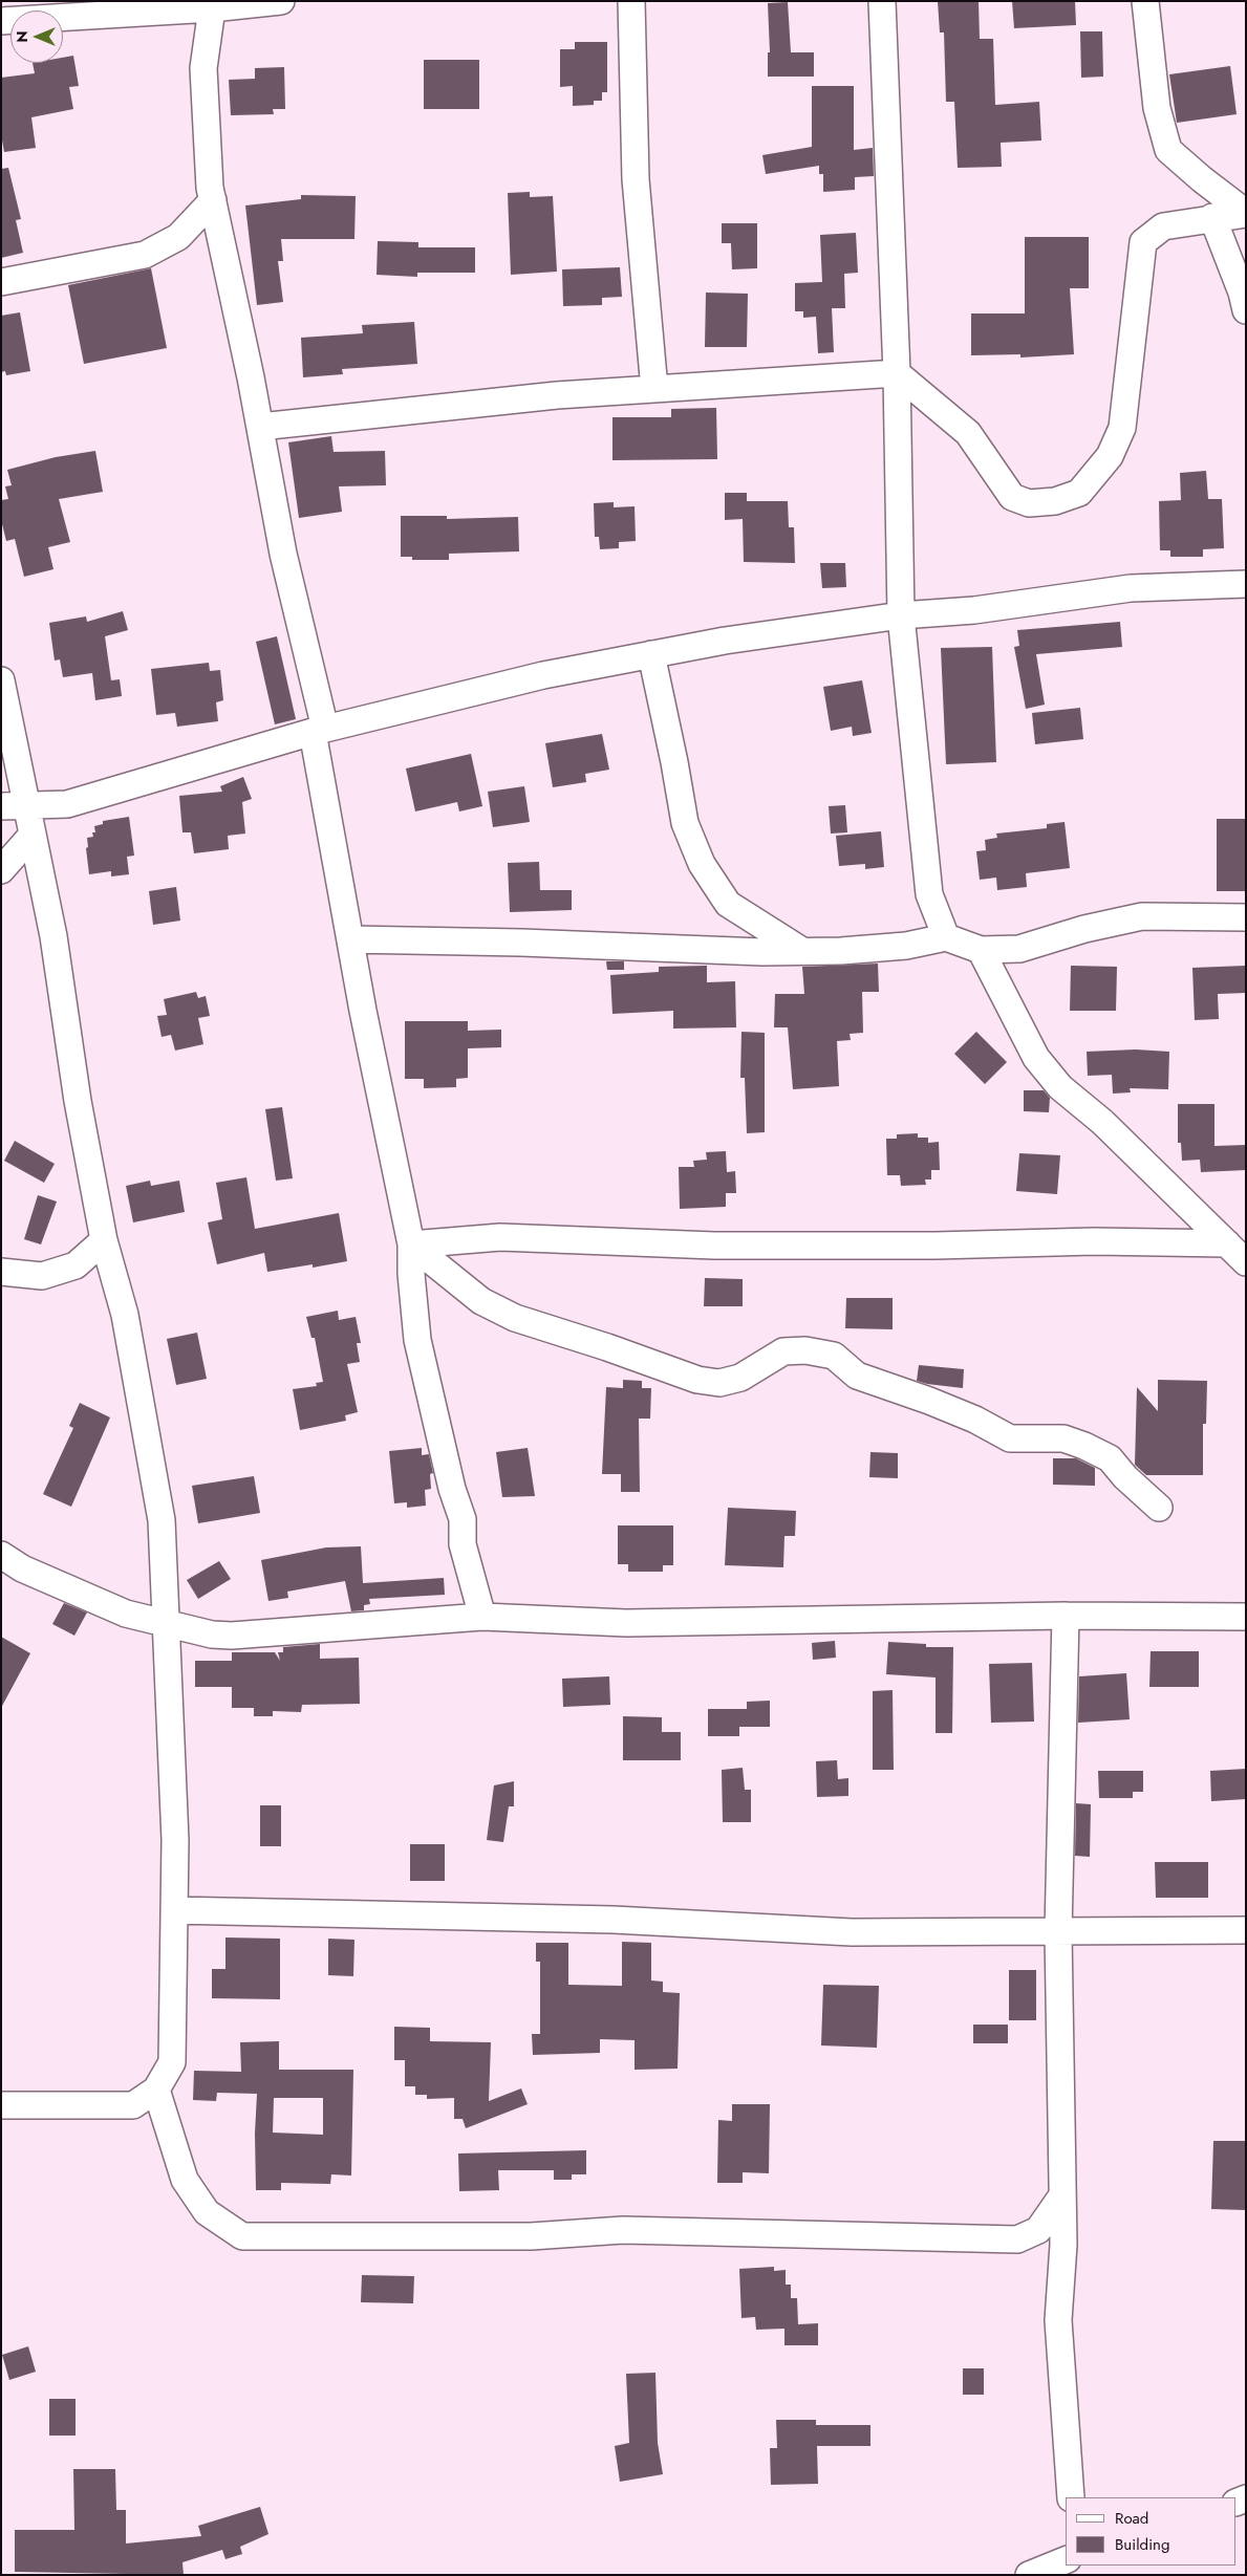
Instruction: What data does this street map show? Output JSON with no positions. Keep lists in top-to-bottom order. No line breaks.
{"legend":["Road","Building"],"north":"left"}
